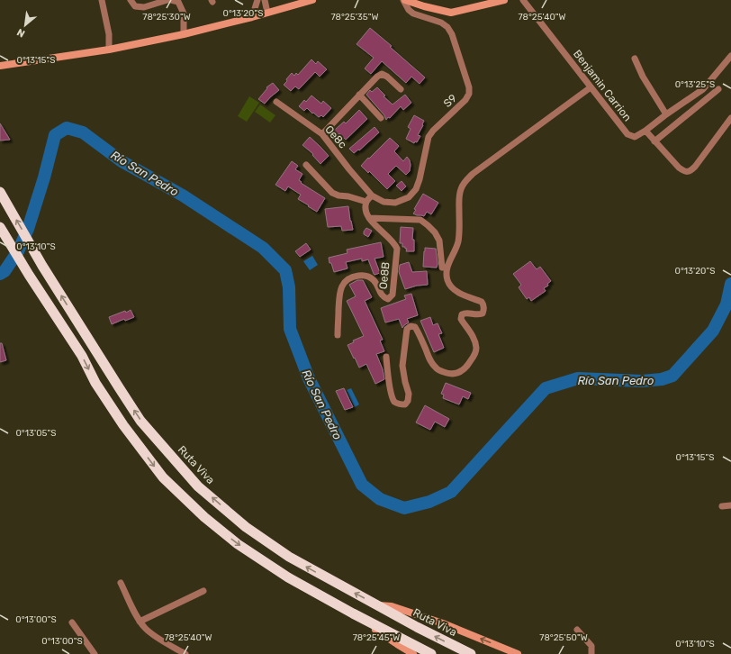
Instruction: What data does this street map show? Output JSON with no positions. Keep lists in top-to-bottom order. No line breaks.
{"streets":{"highway":["Ruta Viva"],"street":["Benjamin Carrion","S9","Oe8c","Oe8B"]},"crossings":[["S9","Oe8c"]],"water":["Río San Pedro"],"north":"bottom left","coordinates":["0°13'20\"S","78°25'30\"W","78°25'35\"W","78°25'40\"W","0°13'15\"S","0°13'25\"S","0°13'10\"S","0°13'05\"S","0°13'00\"S","78°25'45\"W","78°25'50\"W"]}
